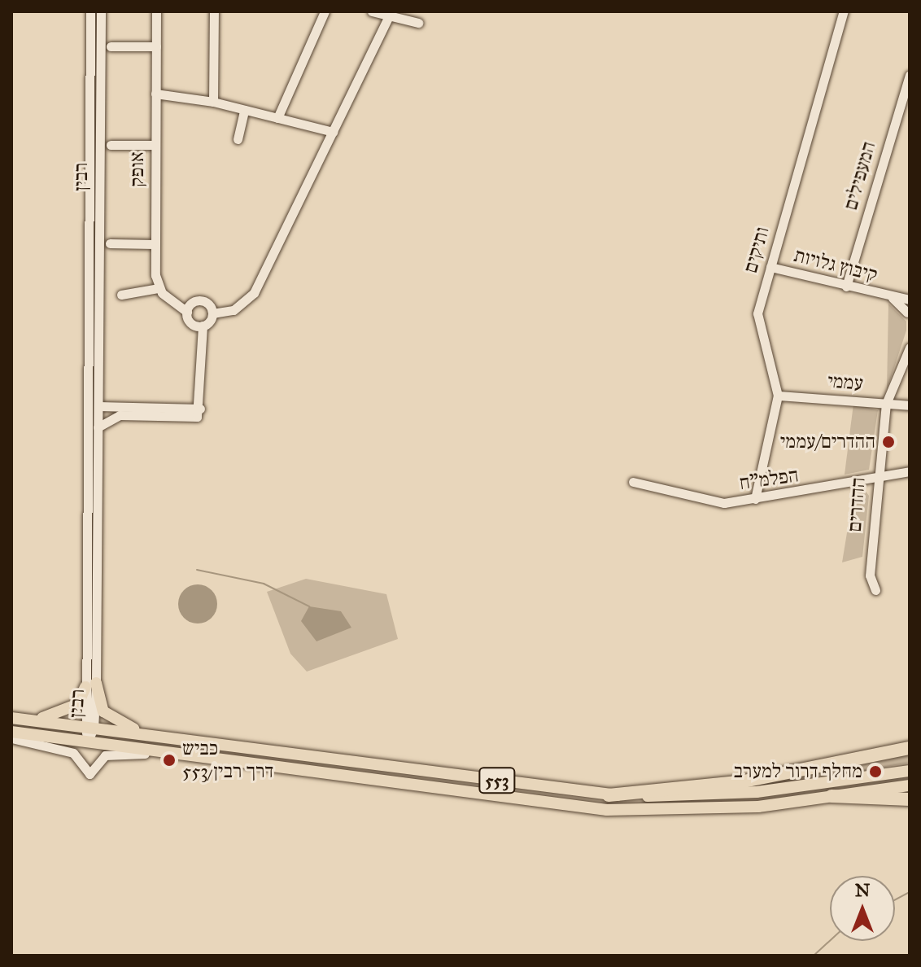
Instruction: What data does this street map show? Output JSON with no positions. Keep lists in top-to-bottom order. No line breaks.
{"streets":{"main road":["553"],"street":["אופק","המעפילים","רבין","ותיקים","קיבוץ גלויות","עממי","הפלמ\"ח","ההדרים"]},"crossings":[["המעפילים","קיבוץ גלויות"],["רבין","553"],["ותיקים","קיבוץ גלויות"],["ותיקים","עממי"],["ותיקים","הפלמ\"ח"],["עממי","ההדרים"],["הפלמ\"ח","ההדרים"]],"places":["ההדרים/עממי","כביש 553/דרך רבין","מחלף דרור למערב"],"north":"top"}
